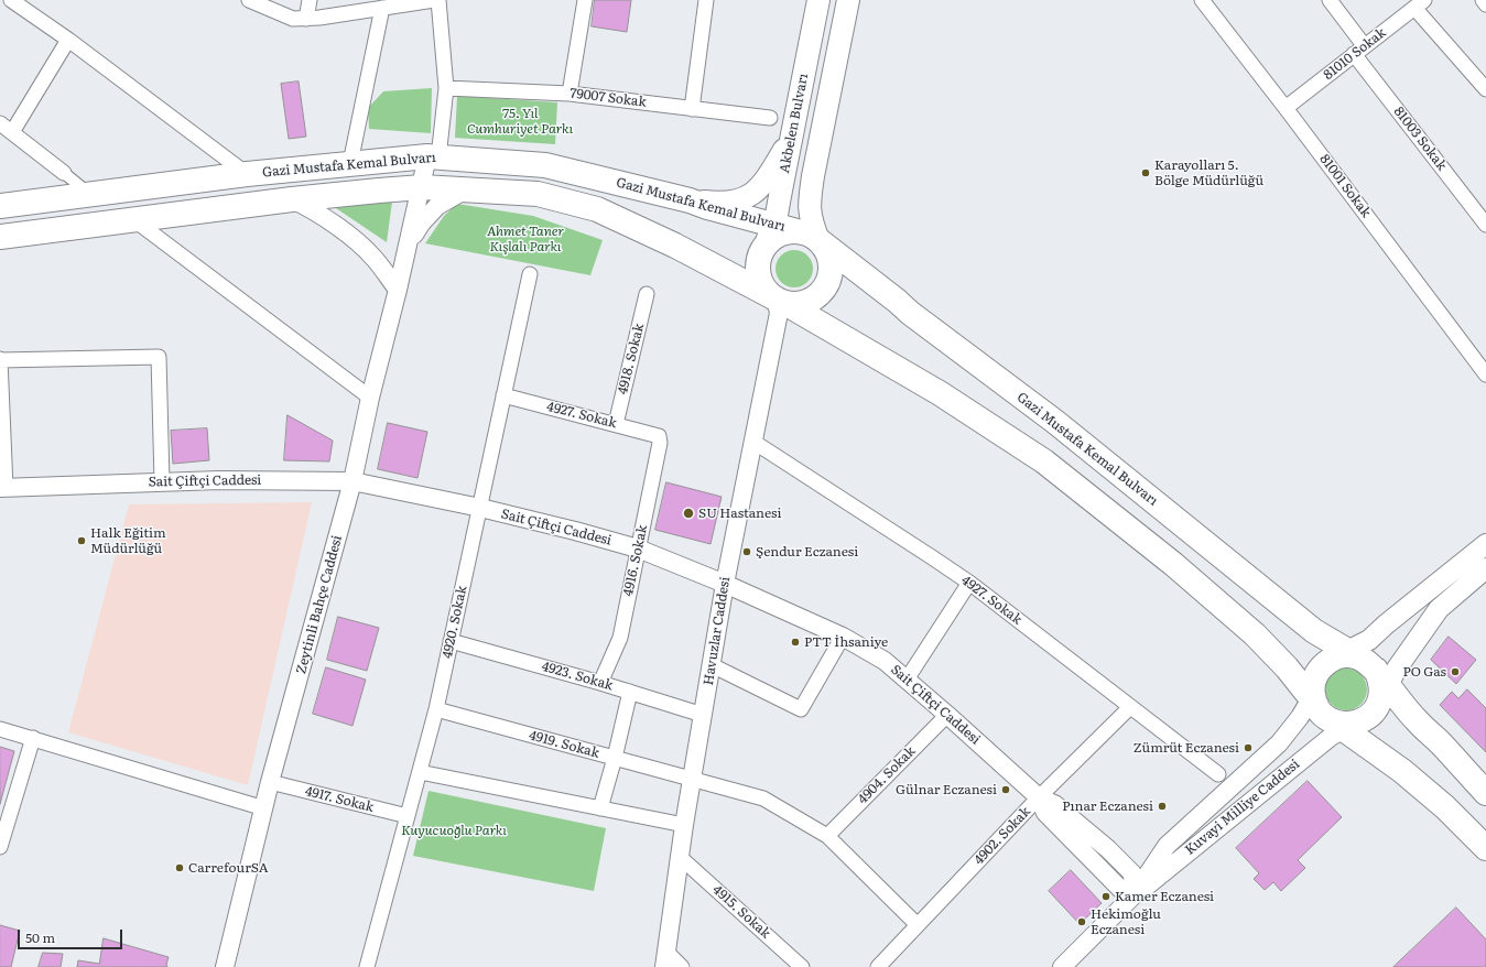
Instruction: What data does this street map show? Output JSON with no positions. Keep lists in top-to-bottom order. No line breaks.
{"streets":{"highway":["Gazi Mustafa Kemal Bulvarı"],"main road":["Akbelen Bulvarı"],"street":["81010 Sokak","79007 Sokak","81003 Sokak","81001 Sokak","4918. Sokak","4927. Sokak","Sait Çiftçi Caddesi","4916. Sokak","Zeytinli Bahçe Caddesi","4920. Sokak","Havuzlar Caddesi","4923. Sokak","4919. Sokak","4904. Sokak","4917. Sokak","Kuvayi Milliye Caddesi","4902. Sokak","4915. Sokak"]},"crossings":[["81010 Sokak","81003 Sokak"],["81010 Sokak","81001 Sokak"],["Akbelen Bulvarı","Gazi Mustafa Kemal Bulvarı"],["Akbelen Bulvarı","Havuzlar Caddesi"],["Gazi Mustafa Kemal Bulvarı","Havuzlar Caddesi"],["4918. Sokak","4927. Sokak"],["4927. Sokak","4916. Sokak"],["4927. Sokak","4920. Sokak"],["4927. Sokak","Havuzlar Caddesi"],["4927. Sokak","4902. Sokak"],["Sait Çiftçi Caddesi","4916. Sokak"],["Sait Çiftçi Caddesi","Zeytinli Bahçe Caddesi"],["Sait Çiftçi Caddesi","4920. Sokak"],["Sait Çiftçi Caddesi","Havuzlar Caddesi"],["Sait Çiftçi Caddesi","4904. Sokak"],["Sait Çiftçi Caddesi","Kuvayi Milliye Caddesi"],["Sait Çiftçi Caddesi","4902. Sokak"],["4916. Sokak","4923. Sokak"],["Zeytinli Bahçe Caddesi","4917. Sokak"],["4920. Sokak","4923. Sokak"],["4920. Sokak","4919. Sokak"],["4920. Sokak","4917. Sokak"],["Havuzlar Caddesi","4923. Sokak"],["Havuzlar Caddesi","4919. Sokak"],["Havuzlar Caddesi","4915. Sokak"],["4919. Sokak","4904. Sokak"],["4919. Sokak","4902. Sokak"]],"parks":["75. Yıl Cumhuriyet Parkı","Ahmet Taner Kışlalı Parkı","Kuyucuoğlu Parkı"],"places":["Karayolları 5. Bölge Müdürlüğü","SU Hastanesi","Halk Eğitim Müdürlüğü","Şendur Eczanesi","PTT İhsaniye","PO Gas","Zümrüt Eczanesi","Gülnar Eczanesi","Pınar Eczanesi","CarrefourSA","Kamer Eczanesi","Hekimoğlu Eczanesi"],"scale_bar":"50 m"}
